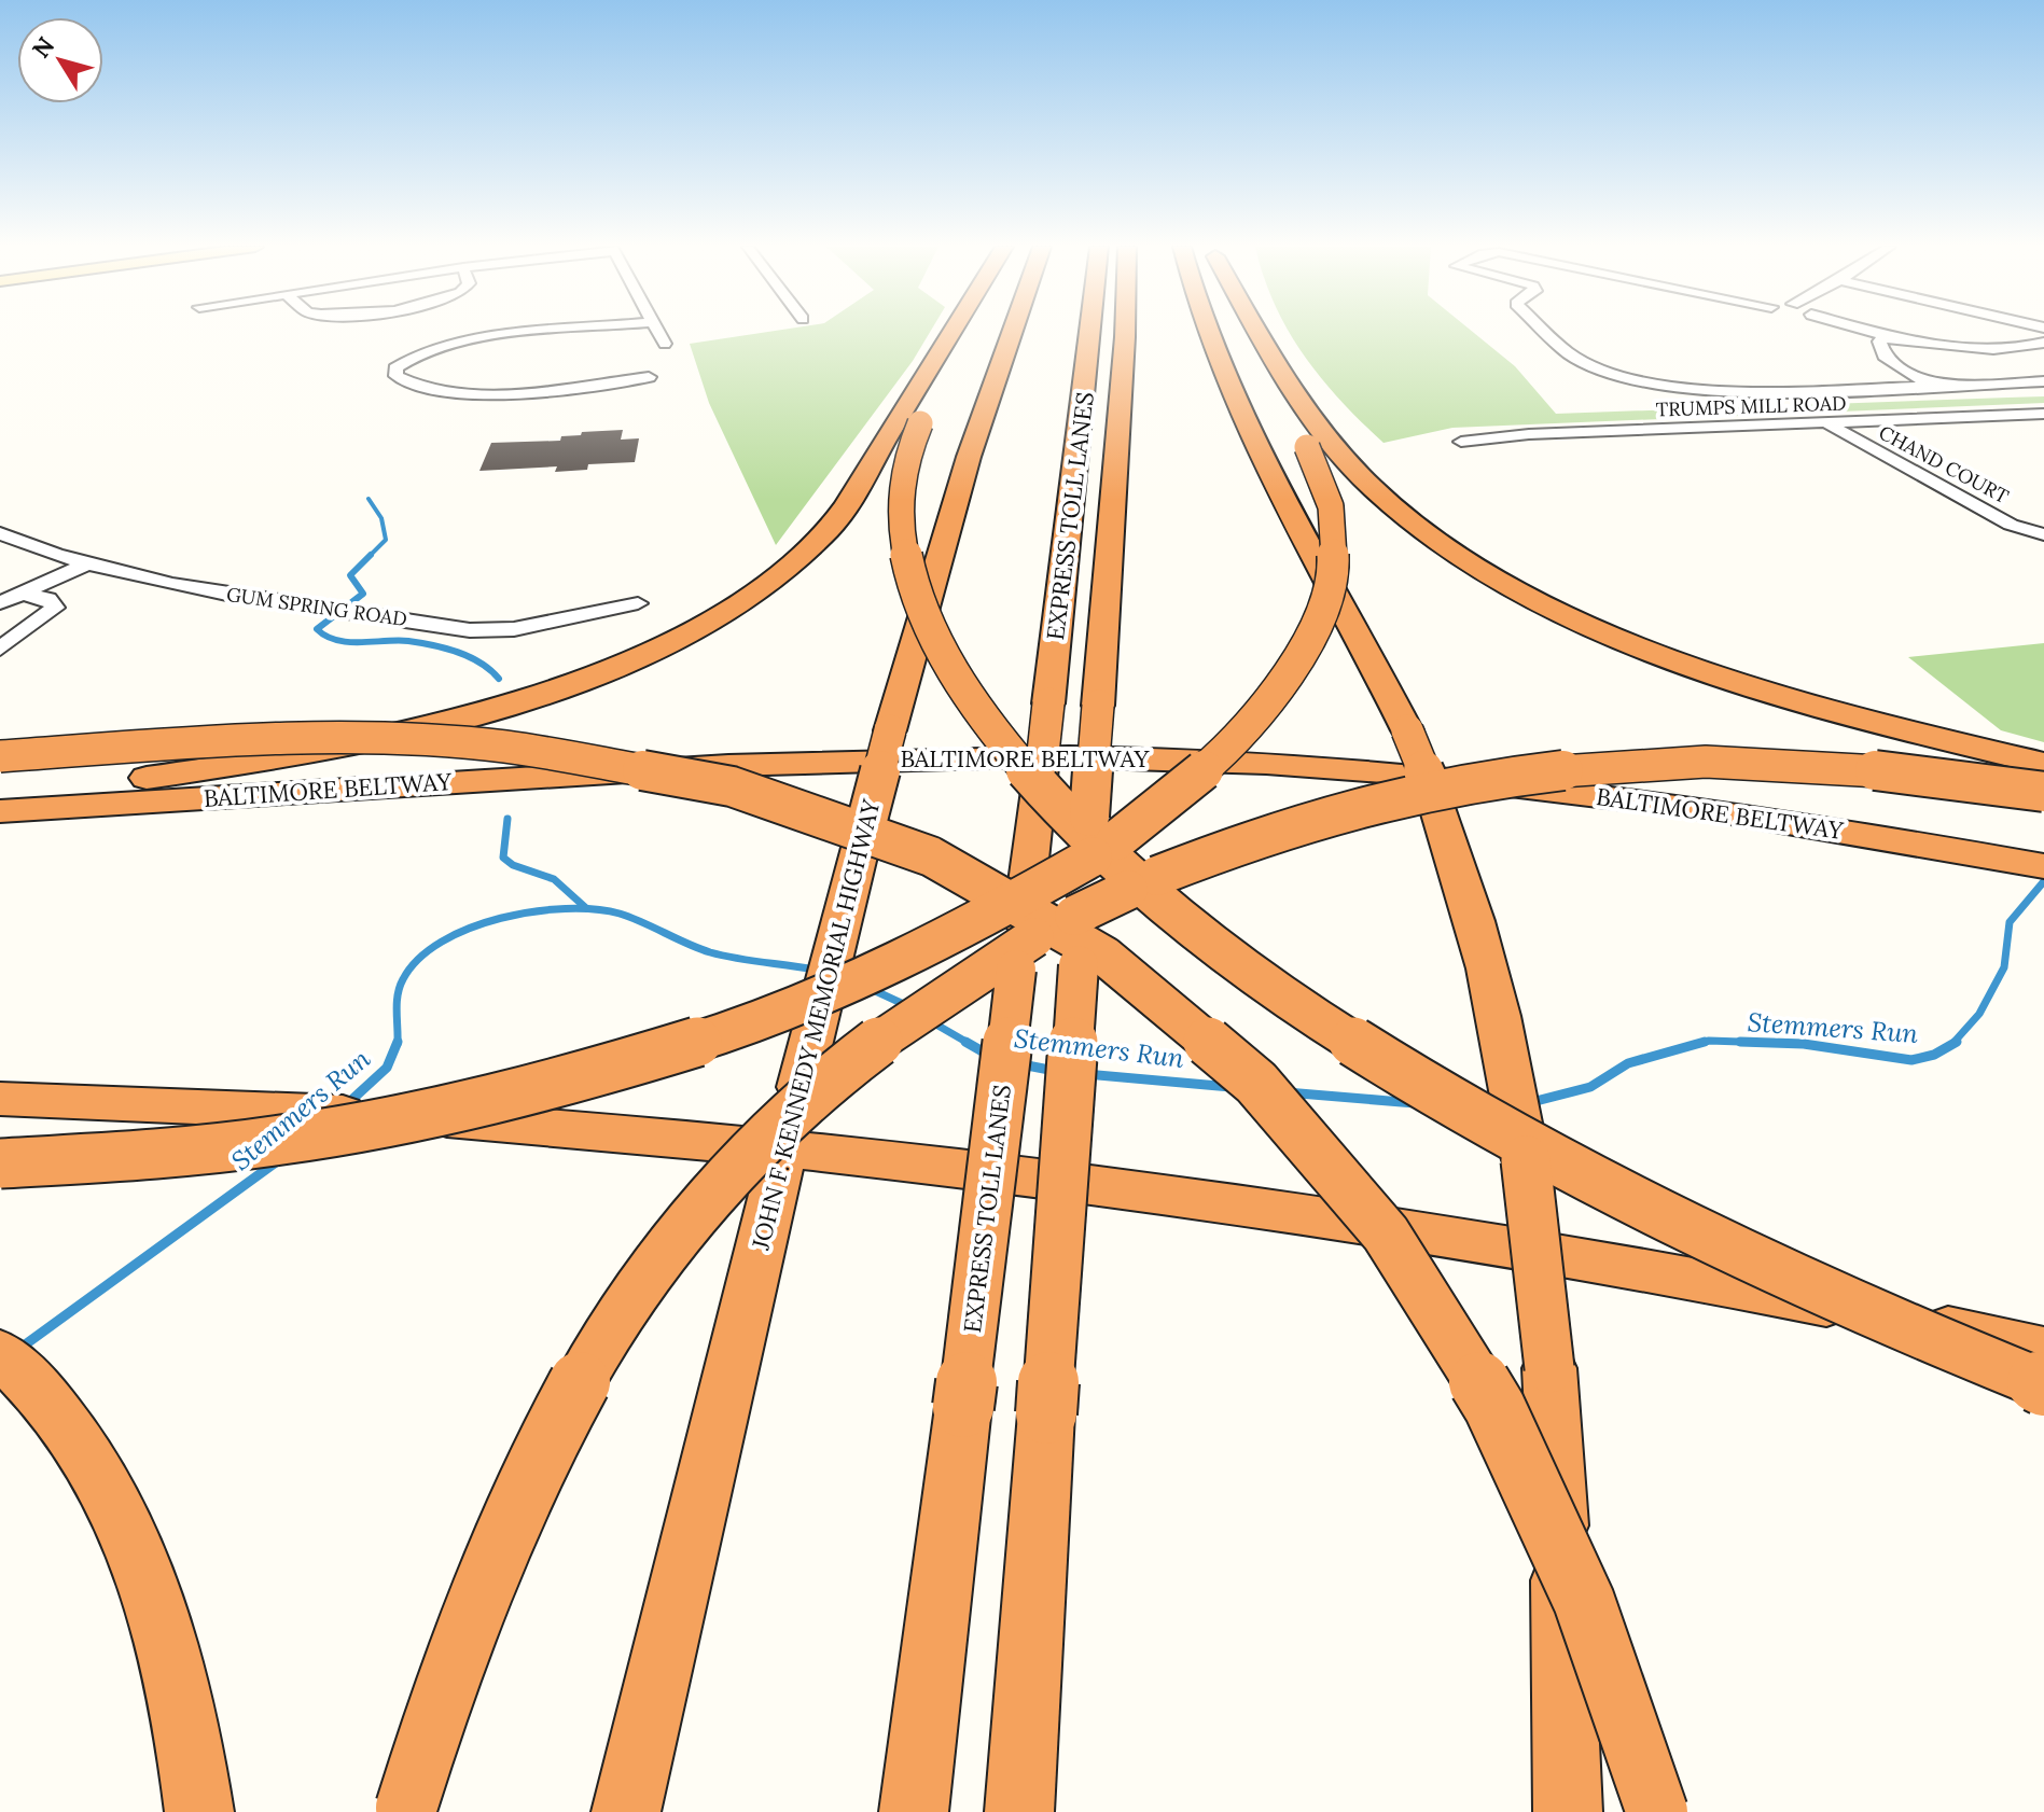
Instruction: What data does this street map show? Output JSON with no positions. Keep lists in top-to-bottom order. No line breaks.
{"streets":{"highway":["EXPRESS TOLL LANES","BALTIMORE BELTWAY","JOHN F. KENNEDY MEMORIAL HIGHWAY"],"street":["TRUMPS MILL ROAD","CHAND COURT","GUM SPRING ROAD"]},"crossings":[["TRUMPS MILL ROAD","CHAND COURT"]],"water":["Stemmers Run"],"north":"top left"}
